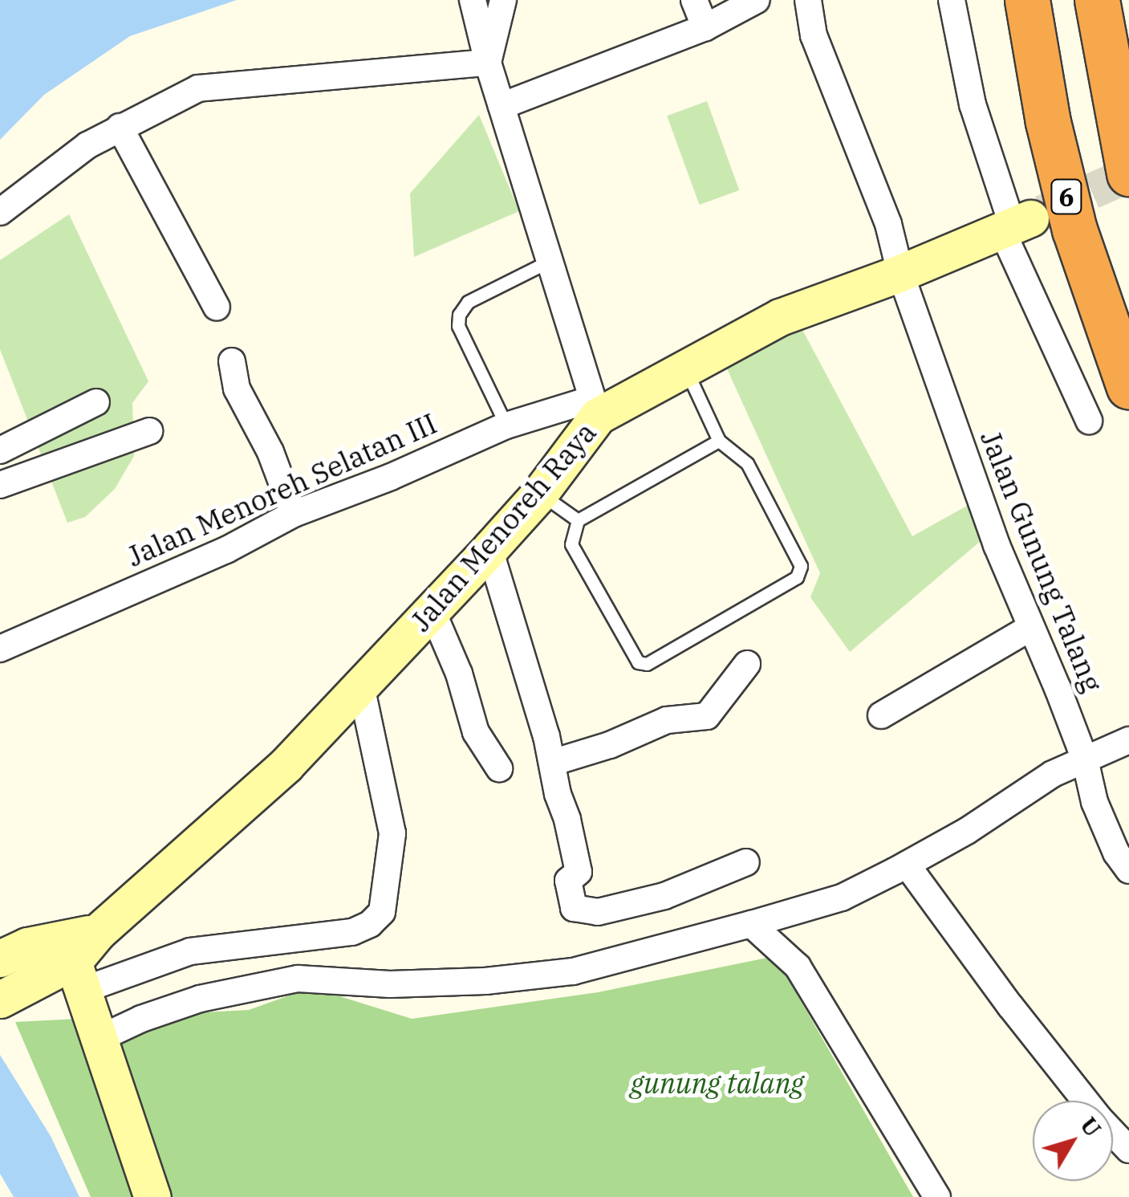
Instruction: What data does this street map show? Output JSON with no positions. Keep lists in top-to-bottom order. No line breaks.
{"streets":{"highway":["6"],"main road":["Jalan Menoreh Raya"],"street":["Jalan Menoreh Selatan III","Jalan Gunung Talang"]},"crossings":[["Jalan Menoreh Selatan III","Jalan Menoreh Raya"],["Jalan Menoreh Raya","Jalan Gunung Talang"]],"parks":["gunung talang"],"north":"top right"}
